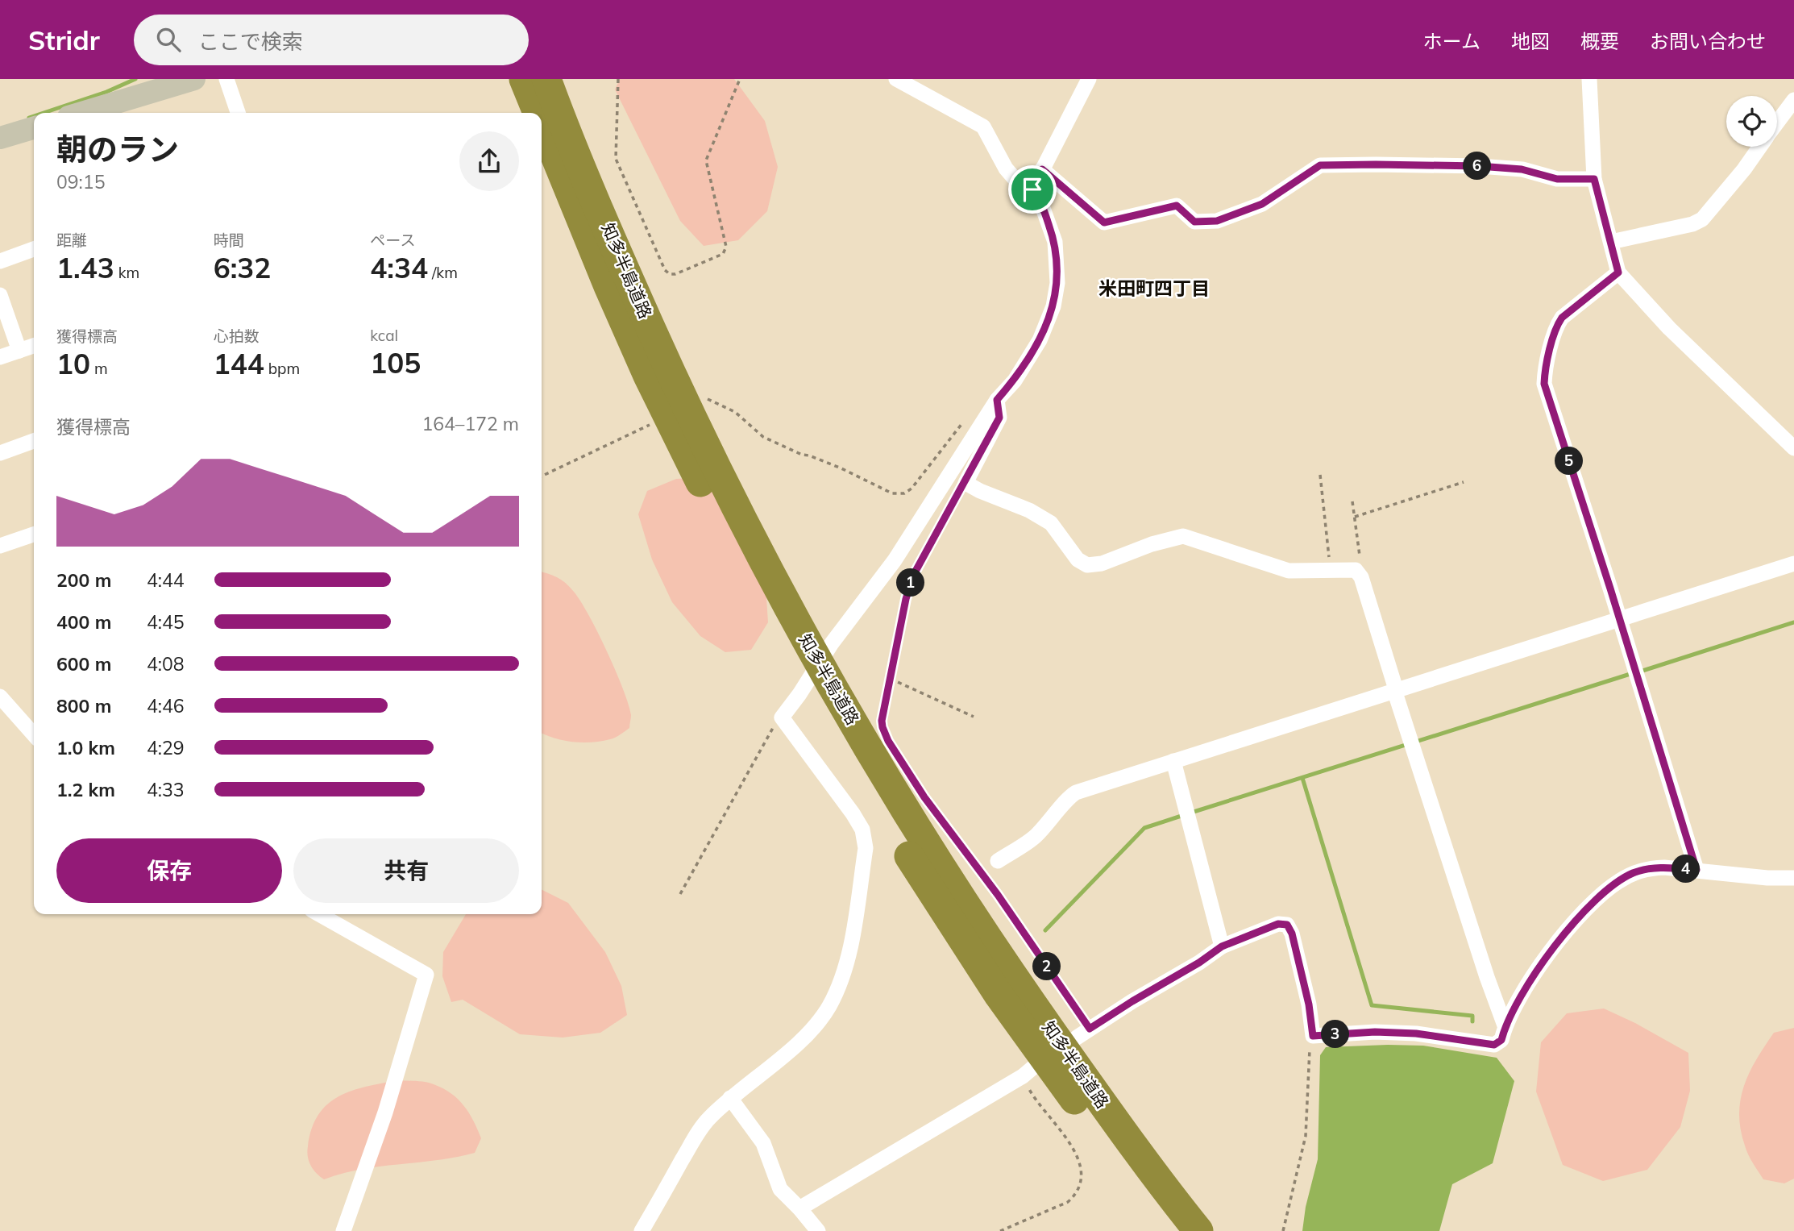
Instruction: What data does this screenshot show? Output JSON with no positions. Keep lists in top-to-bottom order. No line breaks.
{"streets":{"highway":["知多半島道路"]},"districts":["米田町四丁目"],"page":{"header":"Stridr","search":"ここで検索","nav":["ホーム","地図","概要","お問い合わせ"],"heading":["朝のラン","09:15"],"pins":["6","5","1","4","2","3"],"stats":[["距離","1.43 km"],["時間","6:32"],["ペース","4:34 /km"],["獲得標高","10 m"],["心拍数","144 bpm"],["kcal","105"]],"chart":["獲得標高","164–172 m"],"list":[{"name":"200 m","note":"4:44"},{"name":"400 m","note":"4:45"},{"name":"600 m","note":"4:08"},{"name":"800 m","note":"4:46"},{"name":"1.0 km","note":"4:29"},{"name":"1.2 km","note":"4:33"}],"buttons":["保存","共有"]}}
